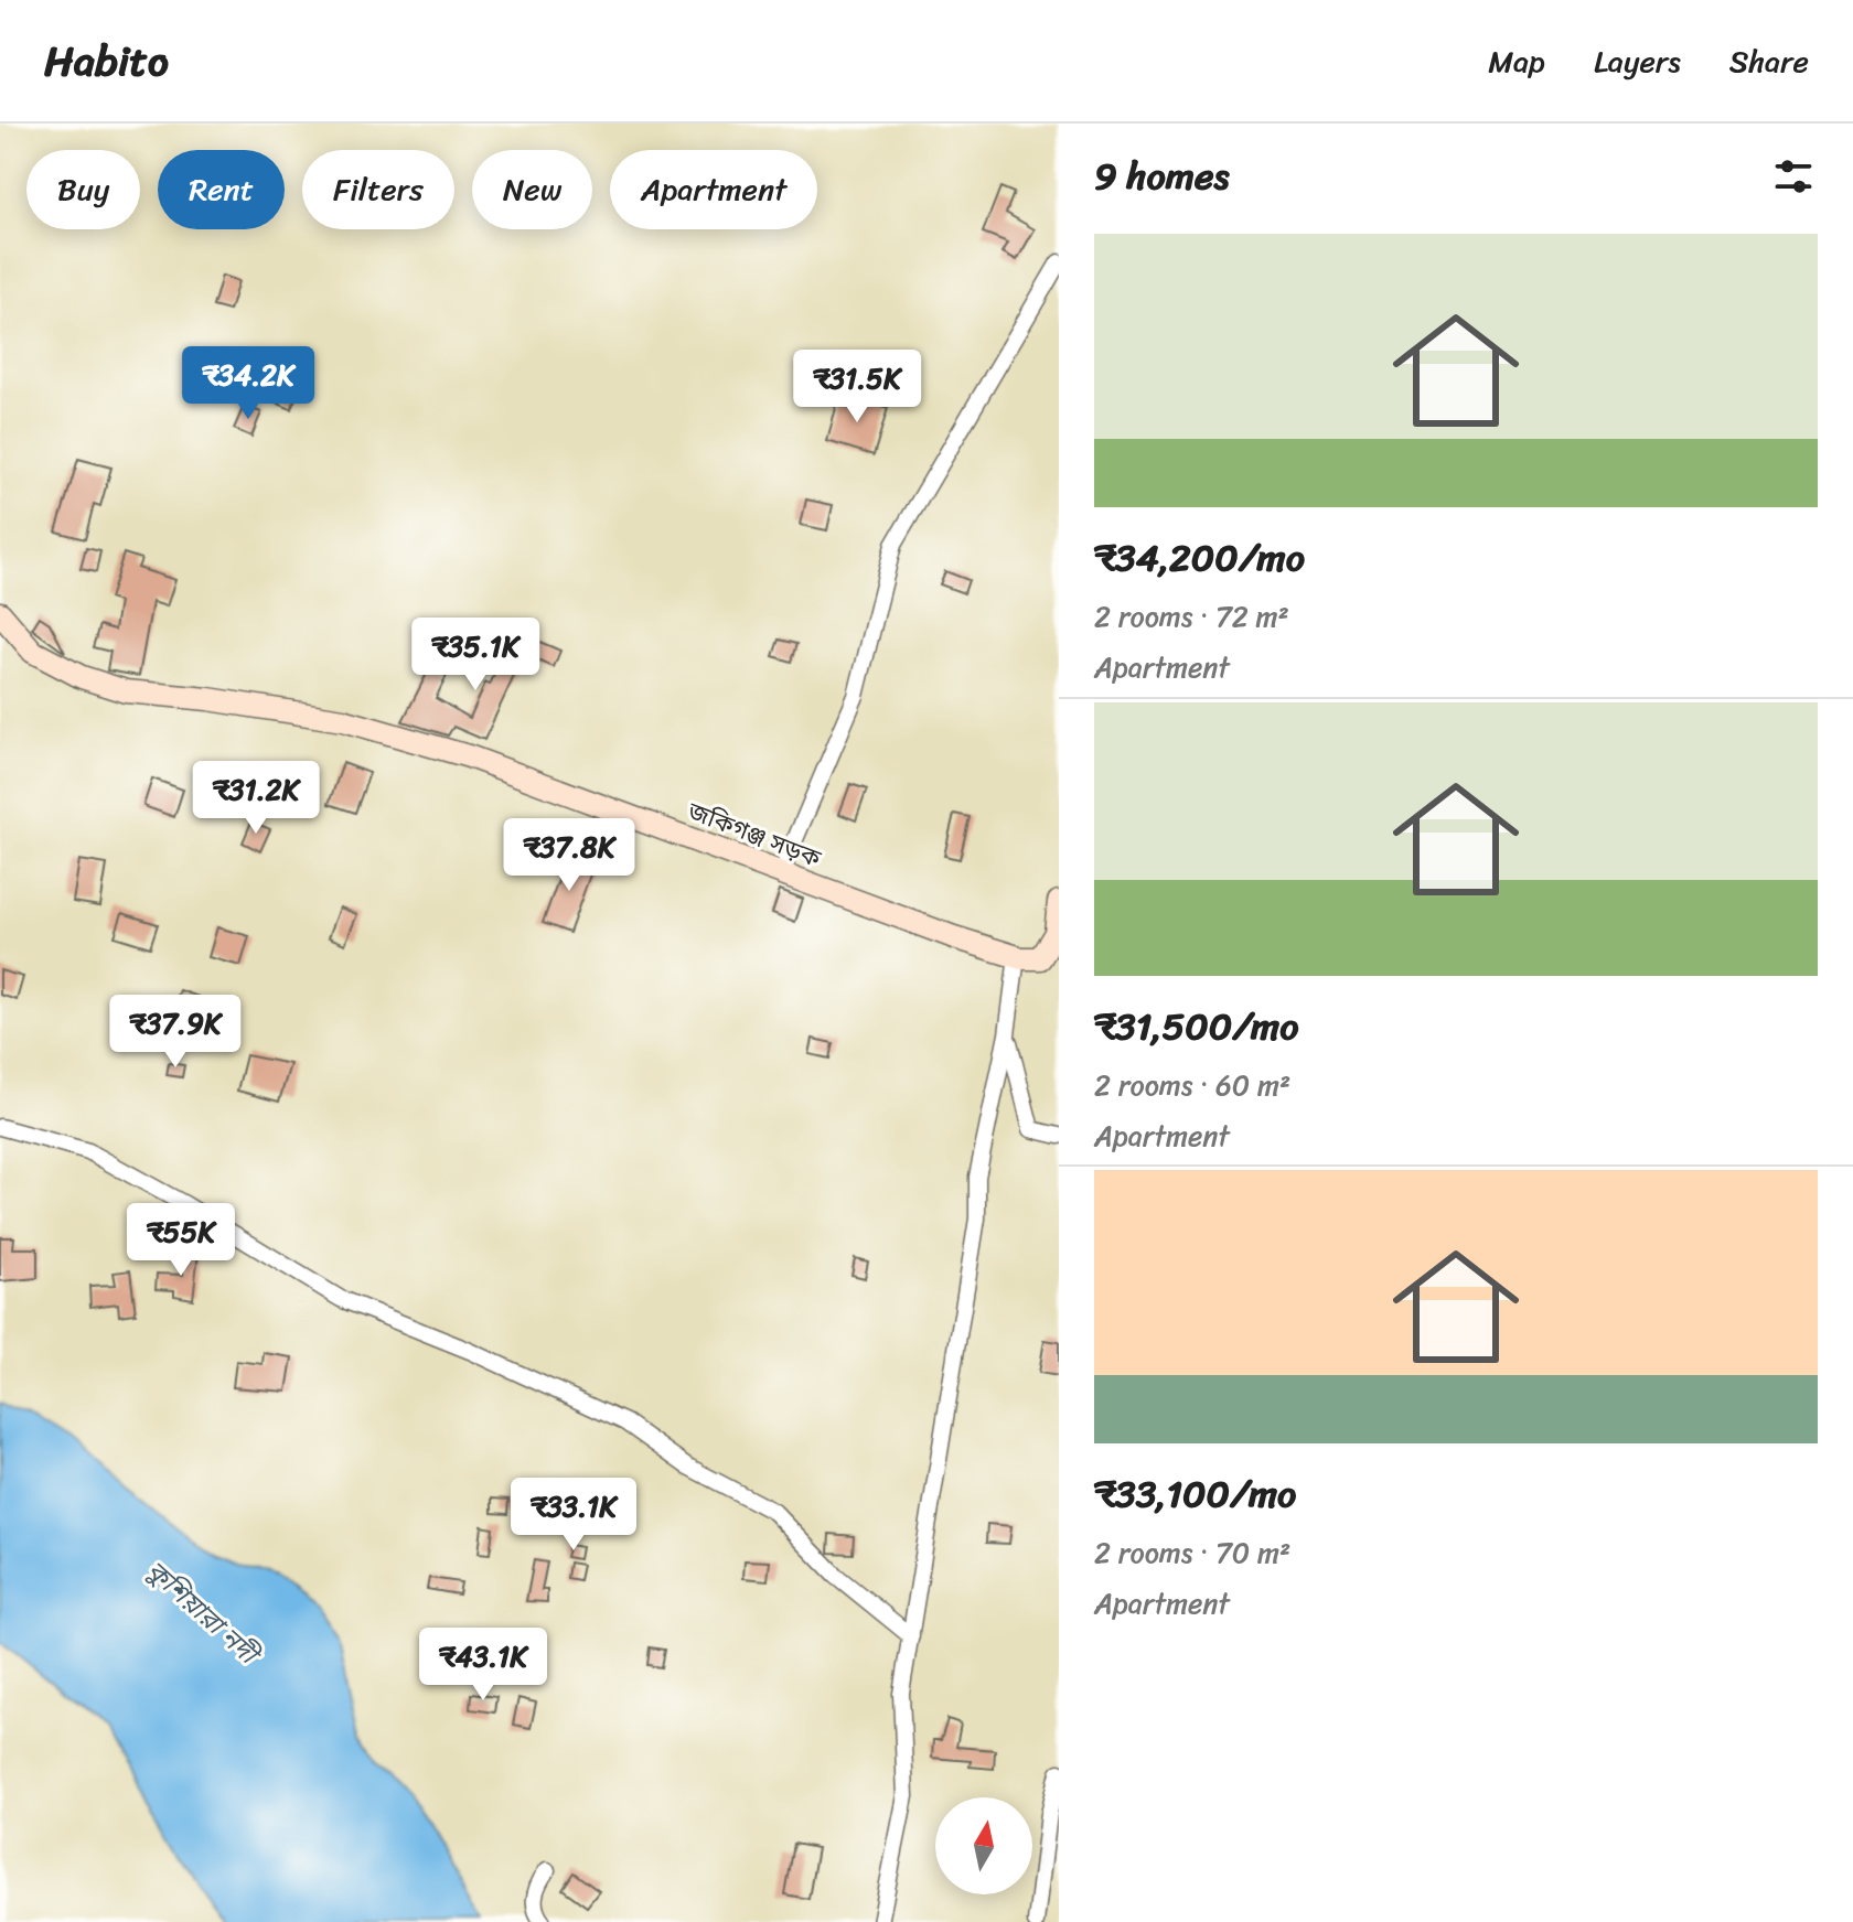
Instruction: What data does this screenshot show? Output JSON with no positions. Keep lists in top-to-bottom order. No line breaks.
{"streets":{"main road":["জকিগঞ্জ সড়ক"]},"water":["কুশিয়ারা নদী"],"north":"top","page":{"header":"Habito","nav":["Map","Layers","Share"],"heading":"9 homes","chip":["Buy","Rent","Filters","New","Apartment"],"list":[{"name":"₹34,200/mo","note":"2 rooms · 72 m² · Apartment"},{"name":"₹31,500/mo","note":"2 rooms · 60 m² · Apartment"},{"name":"₹33,100/mo","note":"2 rooms · 70 m² · Apartment"}],"price":["₹34.2K","₹31.5K","₹35.1K","₹31.2K","₹37.8K","₹37.9K","₹55K","₹33.1K","₹43.1K"]}}
